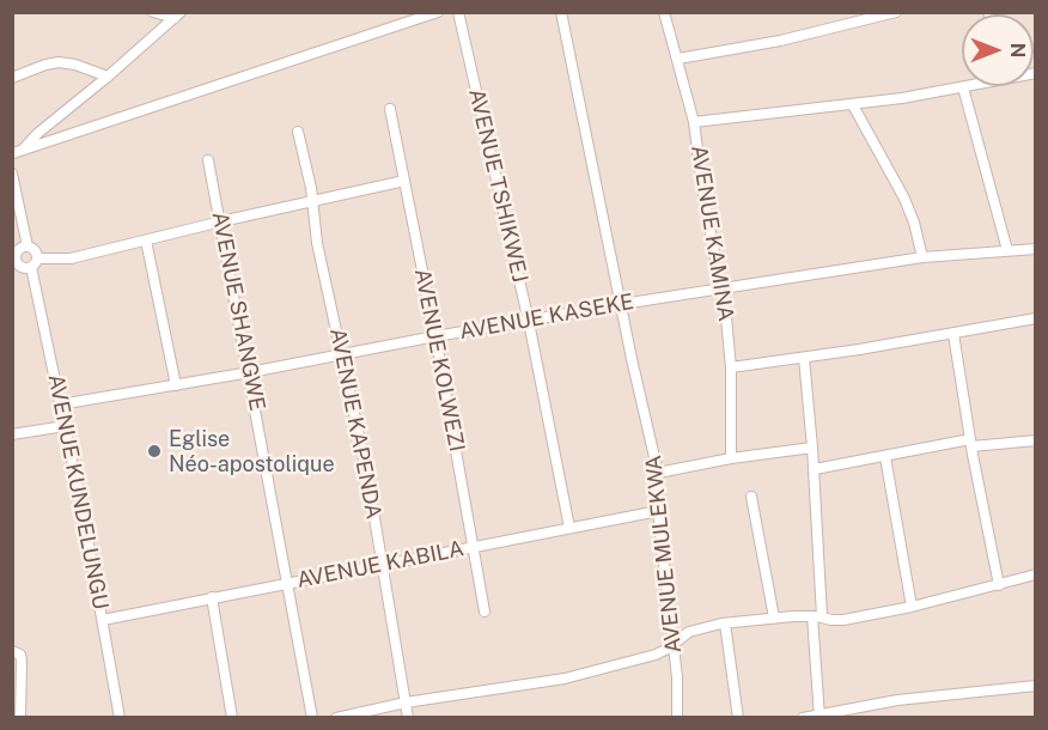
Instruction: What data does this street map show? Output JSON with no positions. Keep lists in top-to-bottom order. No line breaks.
{"streets":{"street":["AVENUE TSHIKWEJ","AVENUE KAMINA","AVENUE SHANGWE","AVENUE KASEKE","AVENUE KOLWEZI","AVENUE KAPENDA","AVENUE KUNDELUNGU","AVENUE MULEKWA","AVENUE KABILA"]},"crossings":[["AVENUE TSHIKWEJ","AVENUE KASEKE"],["AVENUE TSHIKWEJ","AVENUE KABILA"],["AVENUE KAMINA","AVENUE KASEKE"],["AVENUE SHANGWE","AVENUE KASEKE"],["AVENUE SHANGWE","AVENUE KABILA"],["AVENUE KASEKE","AVENUE KOLWEZI"],["AVENUE KASEKE","AVENUE KAPENDA"],["AVENUE KASEKE","AVENUE KUNDELUNGU"],["AVENUE KASEKE","AVENUE MULEKWA"],["AVENUE KOLWEZI","AVENUE KABILA"],["AVENUE KAPENDA","AVENUE KABILA"],["AVENUE KUNDELUNGU","AVENUE KABILA"],["AVENUE MULEKWA","AVENUE KABILA"]],"places":["Eglise Néo-apostolique"],"north":"right"}
